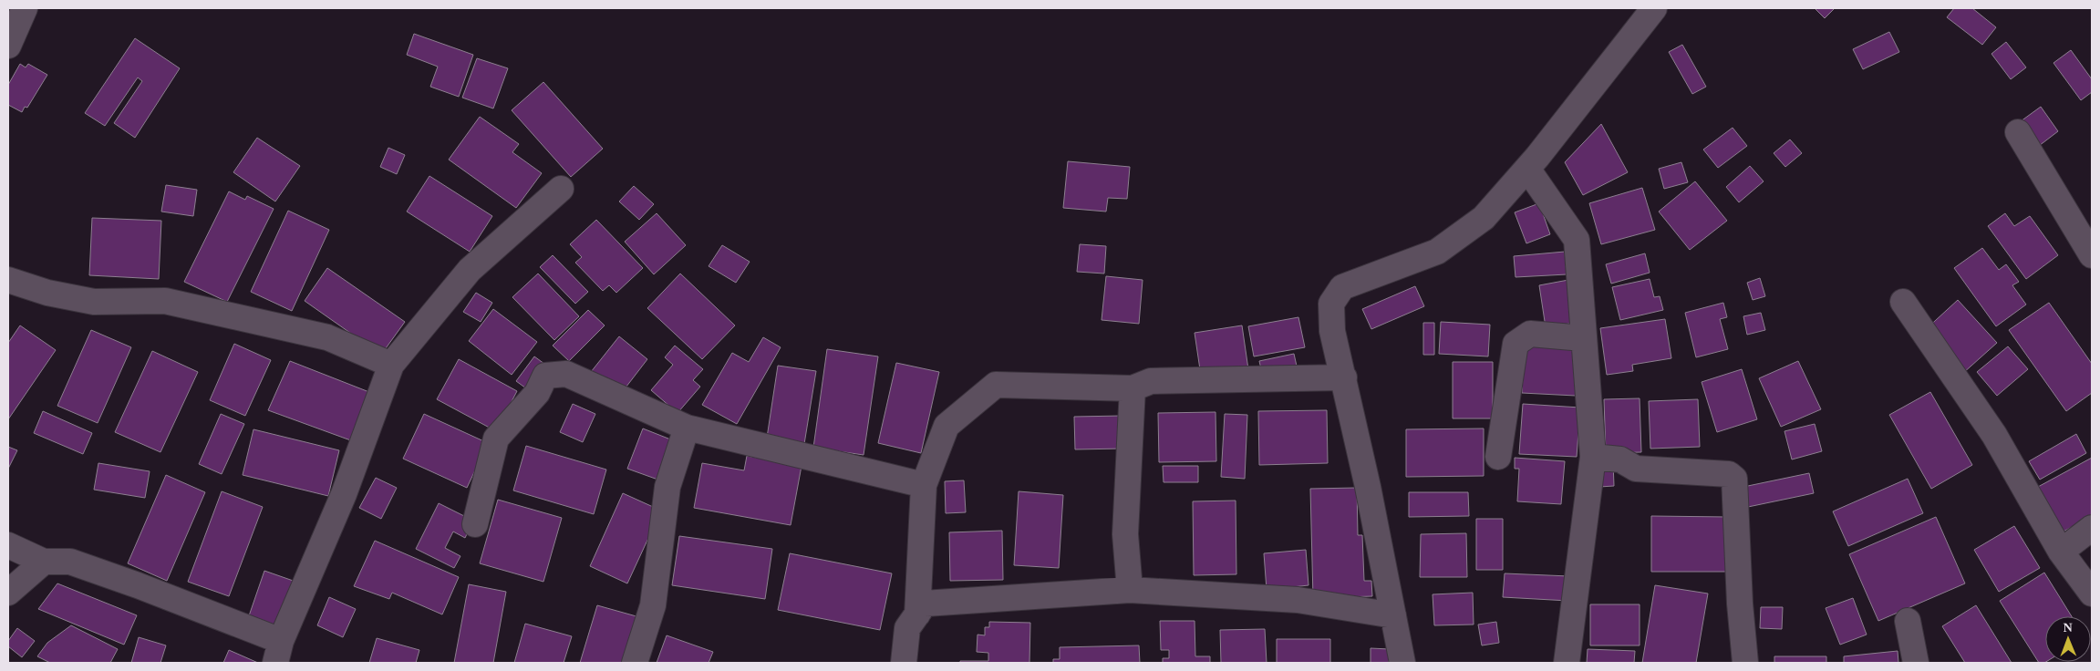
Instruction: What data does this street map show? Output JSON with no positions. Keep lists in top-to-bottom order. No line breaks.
{"north":"top"}
